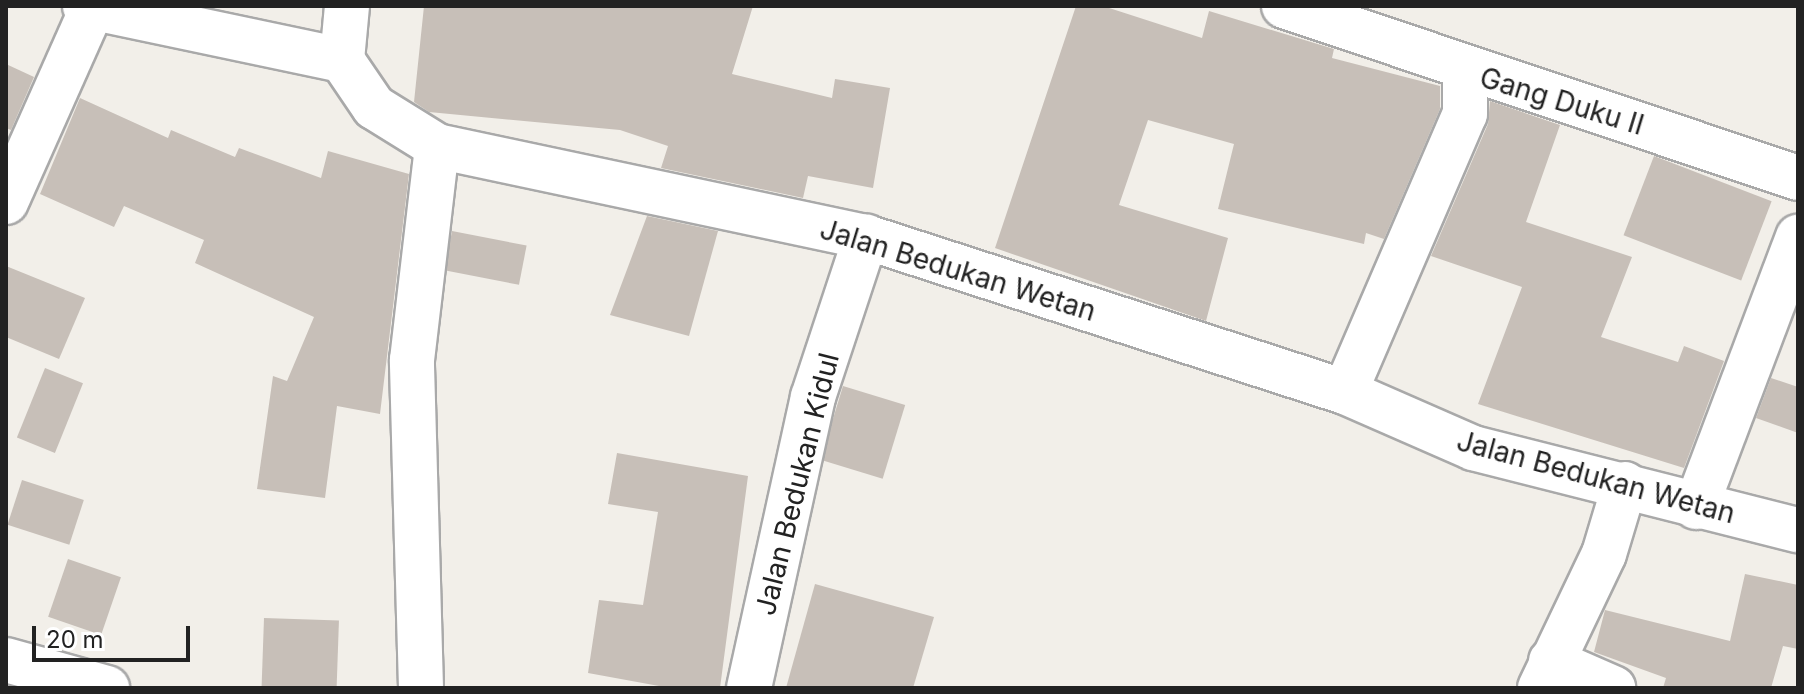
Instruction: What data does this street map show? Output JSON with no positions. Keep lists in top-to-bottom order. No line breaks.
{"streets":{"street":["Gang Duku II","Jalan Bedukan Wetan","Jalan Bedukan Kidul"]},"crossings":[["Jalan Bedukan Wetan","Jalan Bedukan Kidul"]],"scale_bar":"20 m"}
